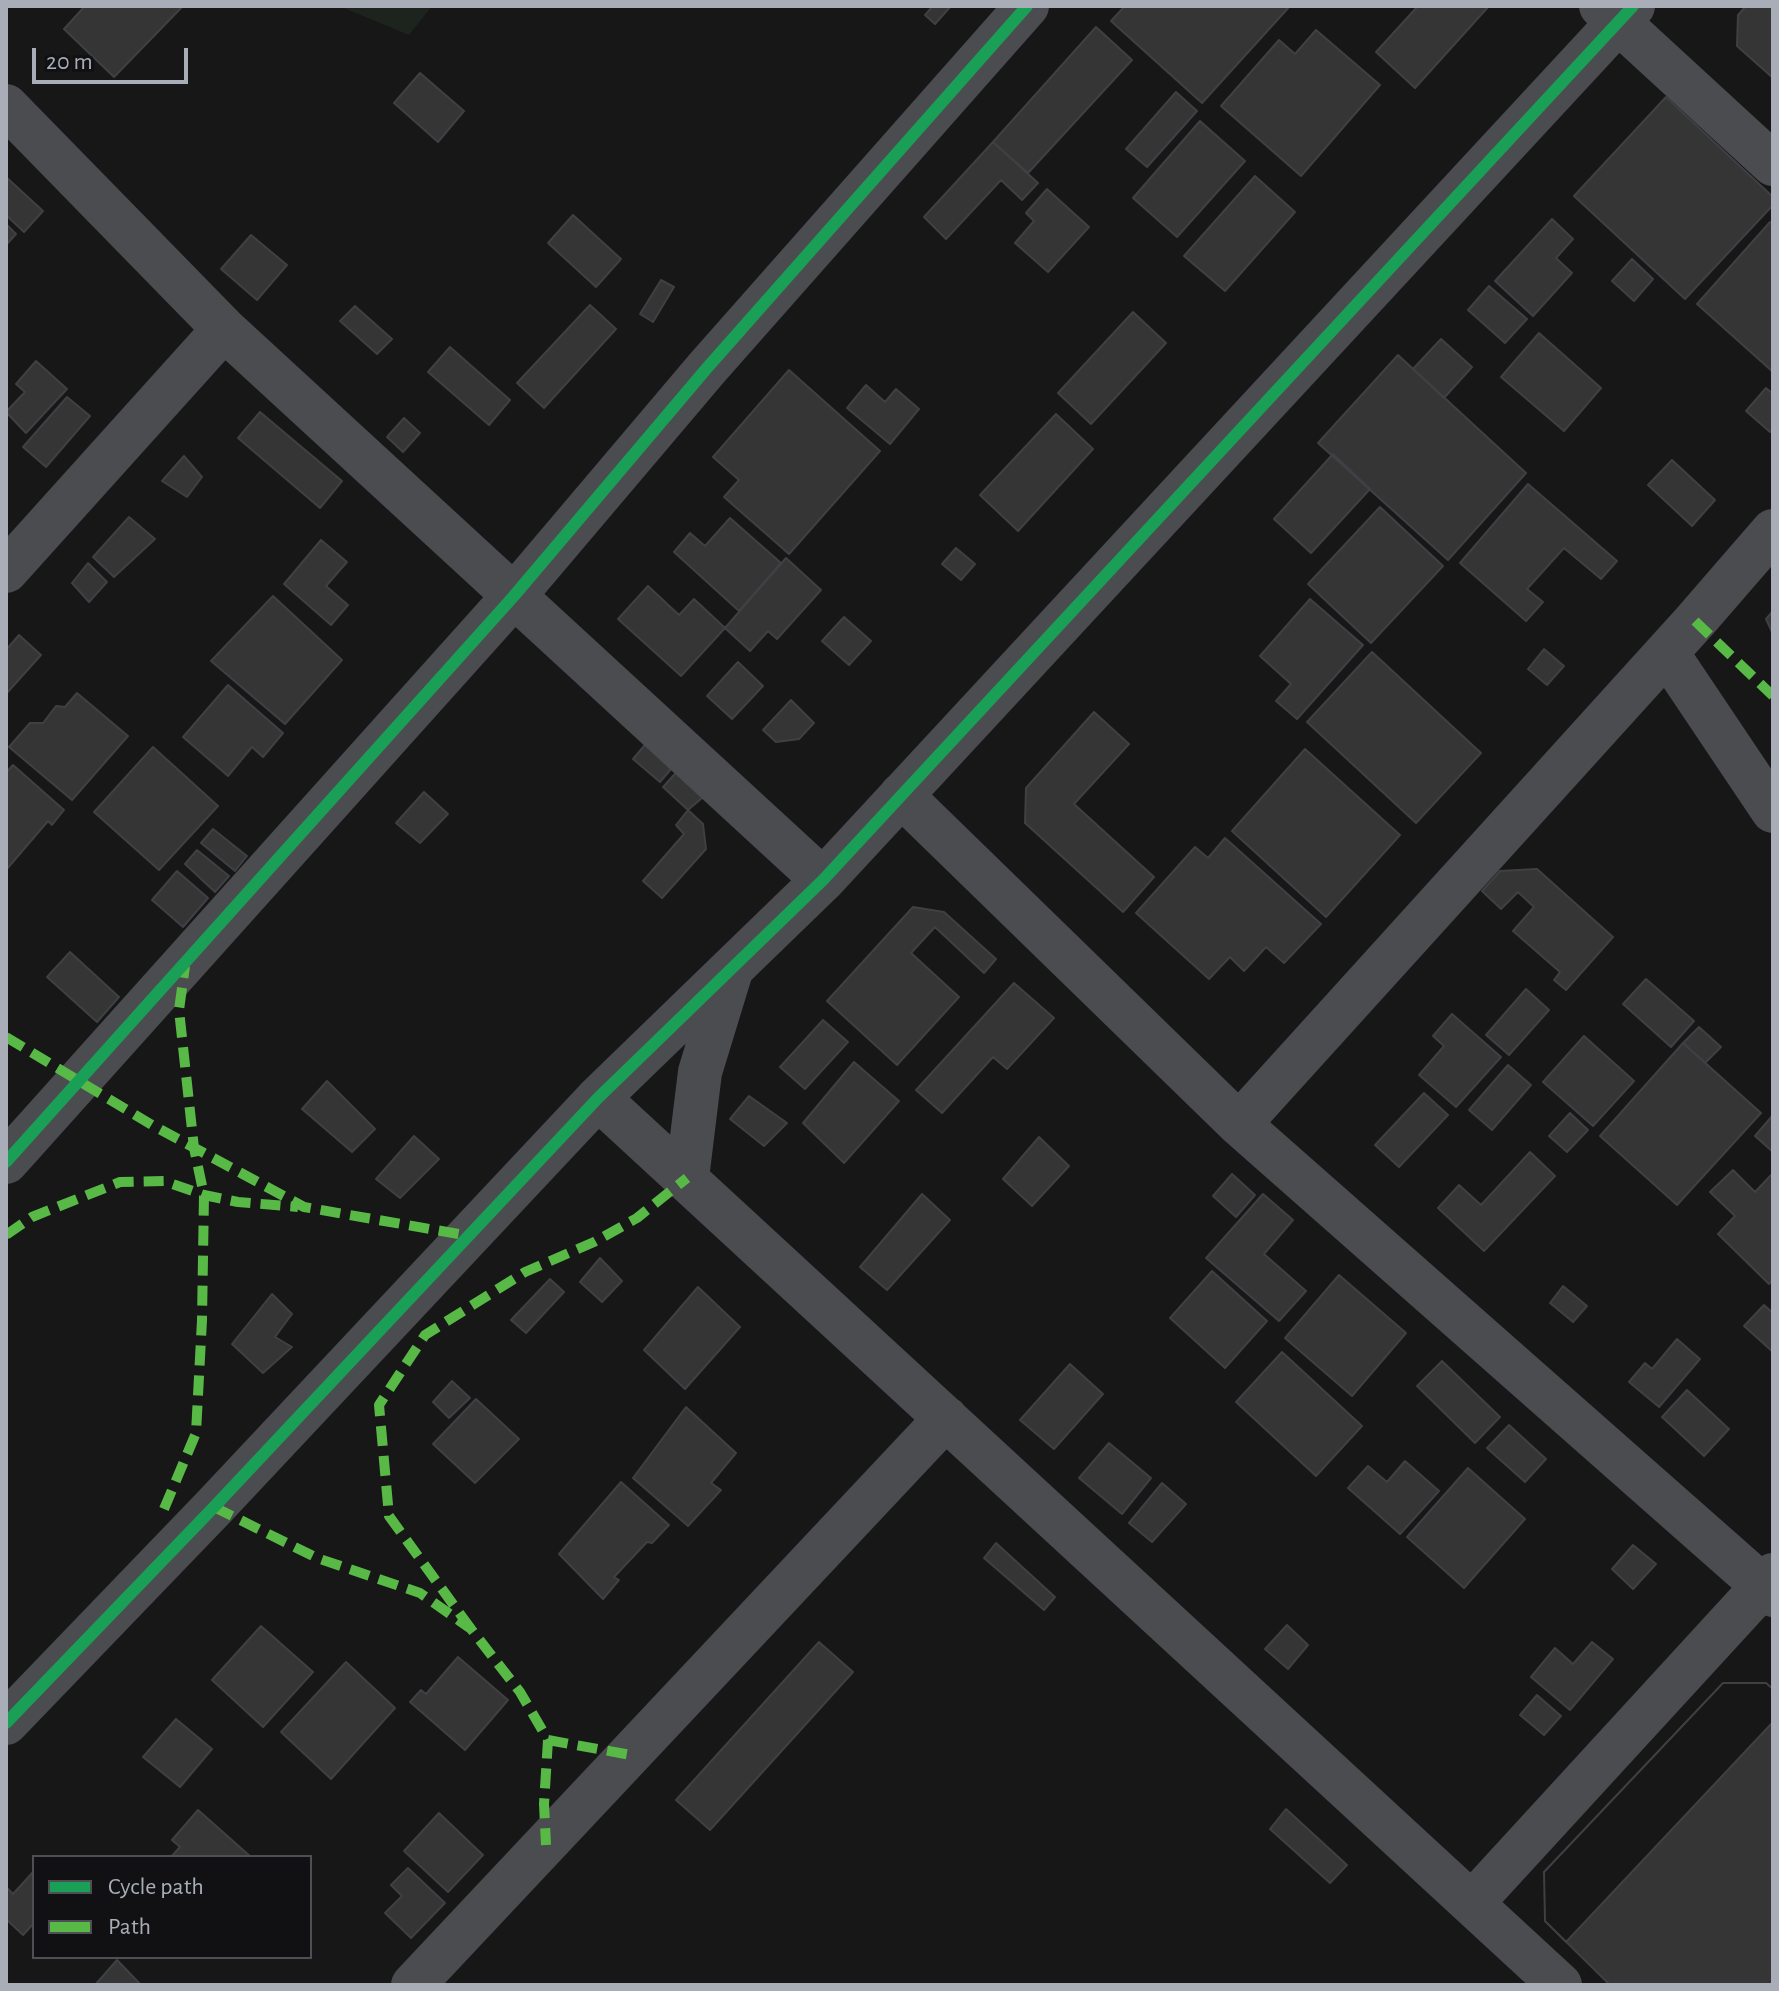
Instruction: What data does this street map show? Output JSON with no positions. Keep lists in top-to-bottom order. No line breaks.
{"legend":["Cycle path","Path"],"scale_bar":"20 m"}
